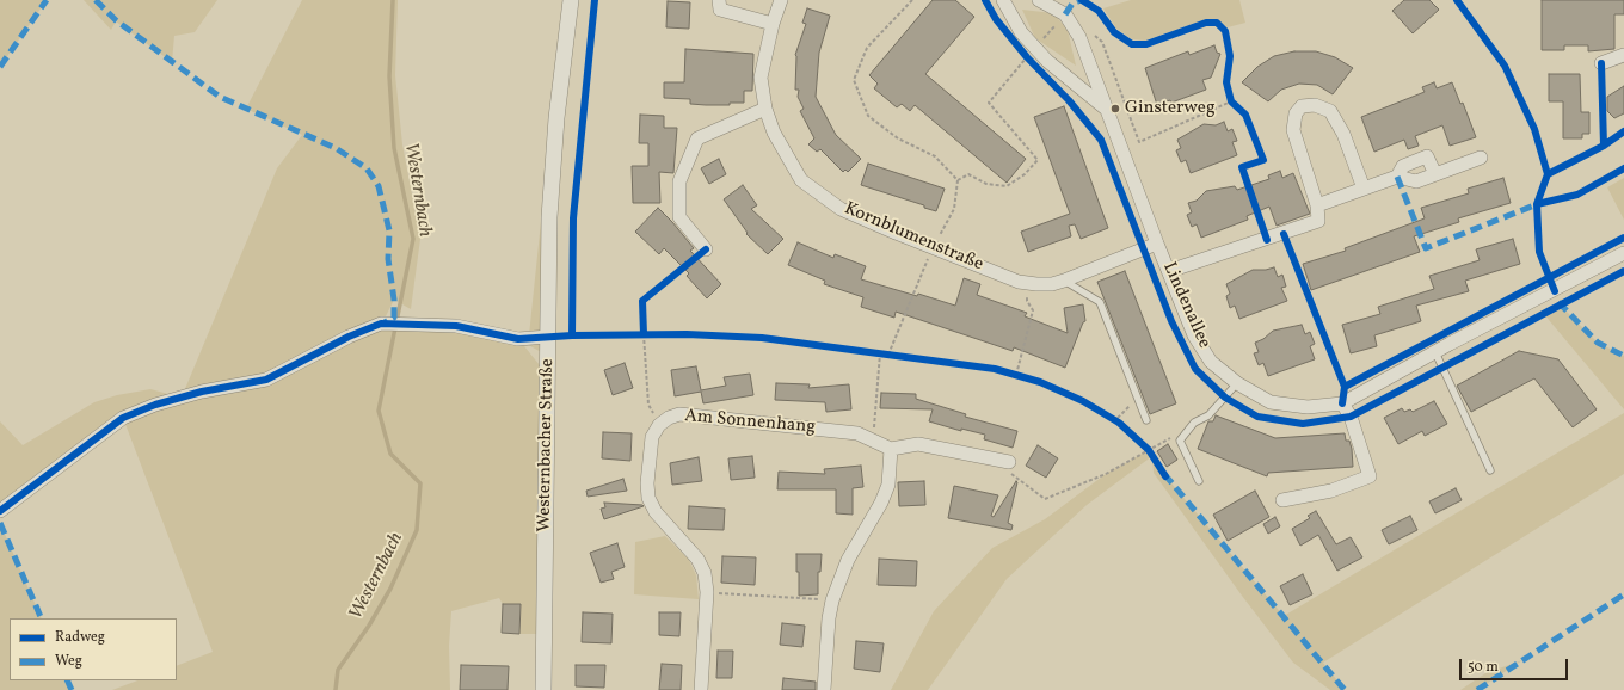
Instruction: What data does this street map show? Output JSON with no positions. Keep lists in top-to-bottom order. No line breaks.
{"streets":{"street":["Kornblumenstraße","Lindenallee","Am Sonnenhang","Westernbacher Straße"]},"crossings":[["Kornblumenstraße","Lindenallee"]],"water":["Westernbach"],"places":["Ginsterweg"],"legend":["Radweg","Weg"],"scale_bar":"50 m"}
